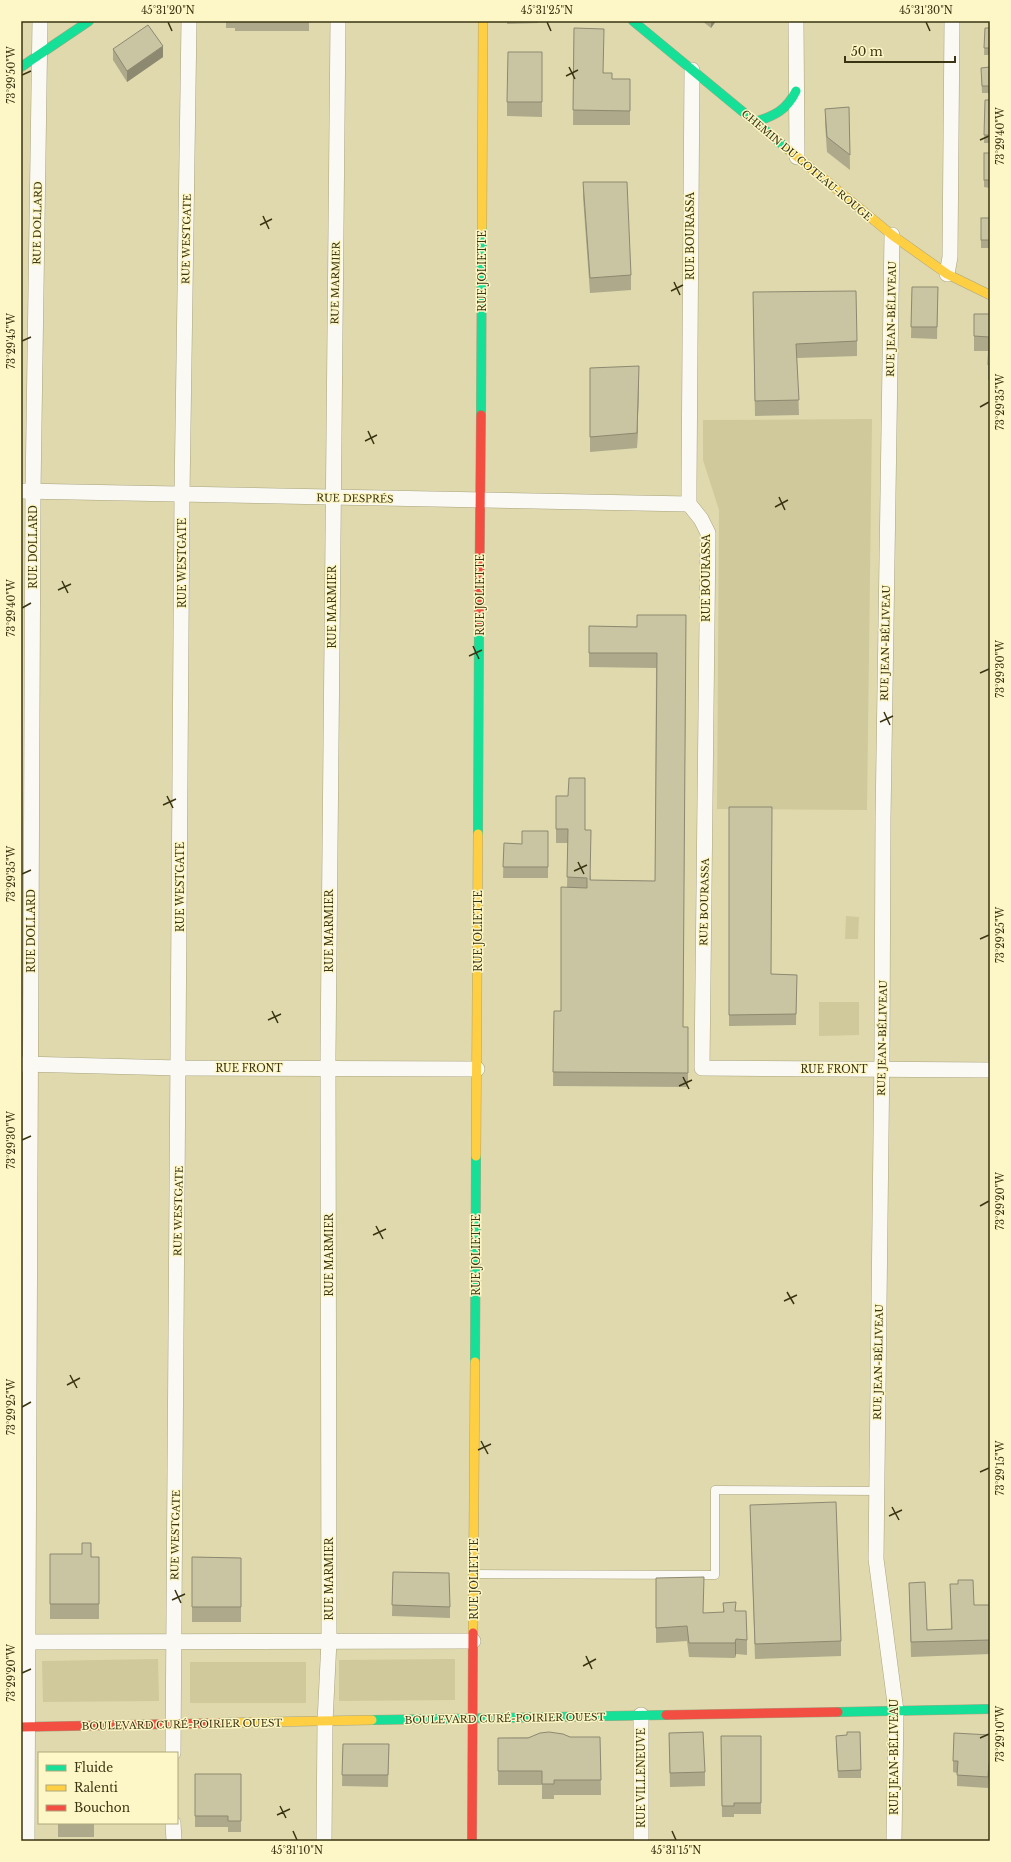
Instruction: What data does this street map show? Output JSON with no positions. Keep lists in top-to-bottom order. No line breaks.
{"streets":{"street":["CHEMIN DU COTEAU-ROUGE","RUE DOLLARD","RUE BOURASSA","RUE WESTGATE","RUE JOLIETTE","RUE MARMIER","RUE JEAN-BÉLIVEAU","RUE DESPRÉS","RUE FRONT","BOULEVARD CURÉ-POIRIER OUEST","RUE VILLENEUVE"]},"crossings":[["CHEMIN DU COTEAU-ROUGE","RUE BOURASSA"],["CHEMIN DU COTEAU-ROUGE","RUE JEAN-BÉLIVEAU"],["RUE DOLLARD","RUE DESPRÉS"],["RUE DOLLARD","RUE FRONT"],["RUE DOLLARD","BOULEVARD CURÉ-POIRIER OUEST"],["RUE BOURASSA","RUE DESPRÉS"],["RUE BOURASSA","RUE FRONT"],["RUE WESTGATE","RUE DESPRÉS"],["RUE WESTGATE","RUE FRONT"],["RUE WESTGATE","BOULEVARD CURÉ-POIRIER OUEST"],["RUE JOLIETTE","RUE DESPRÉS"],["RUE JOLIETTE","RUE FRONT"],["RUE JOLIETTE","BOULEVARD CURÉ-POIRIER OUEST"],["RUE MARMIER","RUE DESPRÉS"],["RUE MARMIER","RUE FRONT"],["RUE MARMIER","BOULEVARD CURÉ-POIRIER OUEST"],["RUE JEAN-BÉLIVEAU","RUE FRONT"],["RUE JEAN-BÉLIVEAU","BOULEVARD CURÉ-POIRIER OUEST"],["BOULEVARD CURÉ-POIRIER OUEST","RUE VILLENEUVE"]],"legend":["Fluide","Ralenti","Bouchon"],"scale_bar":"50 m","coordinates":["45°31'20\"N","45°31'25\"N","45°31'30\"N","73°29'50\"W","73°29'40\"W","73°29'45\"W","73°29'35\"W","73°29'30\"W","73°29'25\"W","73°29'20\"W","73°29'15\"W","73°29'10\"W","45°31'10\"N","45°31'15\"N"]}
